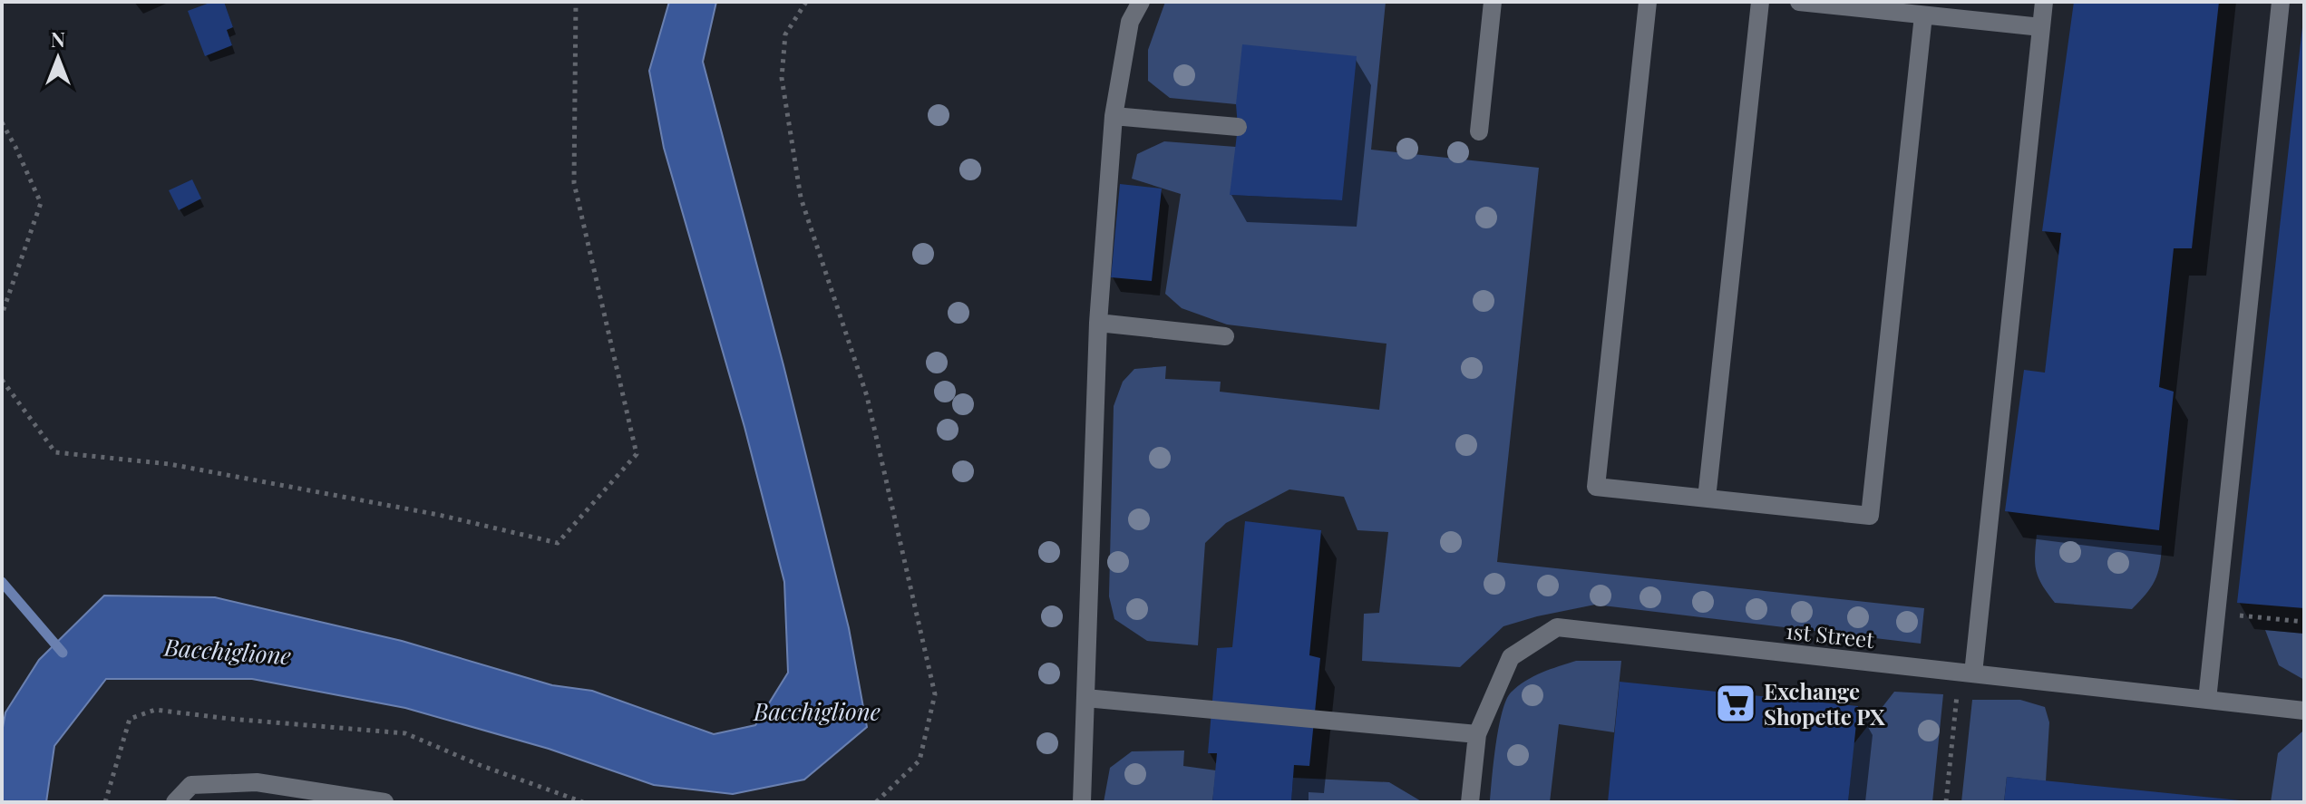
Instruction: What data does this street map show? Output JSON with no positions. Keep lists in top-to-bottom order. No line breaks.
{"streets":{"lane":["1st Street"]},"water":["Bacchiglione"],"places":{"supermarket":["Exchange Shopette PX"]},"north":"top"}
